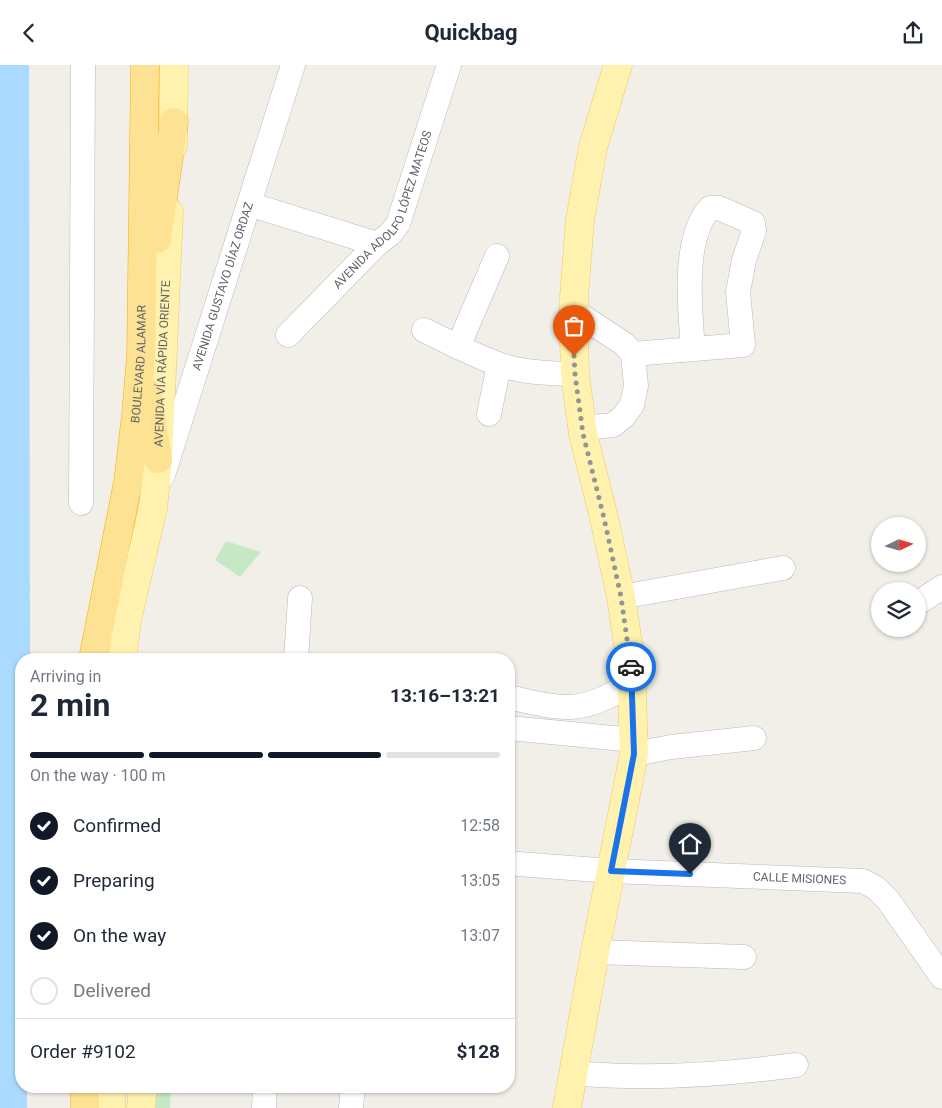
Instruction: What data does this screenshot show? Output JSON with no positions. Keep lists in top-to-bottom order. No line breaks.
{"streets":{"highway":["BOULEVARD ALAMAR"],"main road":["AVENIDA VÍA RÁPIDA ORIENTE"],"street":["AVENIDA ADOLFO LÓPEZ MATEOS","AVENIDA GUSTAVO DÍAZ ORDAZ","CALLE MISIONES"]},"crossings":[["AVENIDA GUSTAVO DÍAZ ORDAZ","AVENIDA VÍA RÁPIDA ORIENTE"]],"north":"right","page":{"header":"Quickbag","heading":["2 min","Arriving in","13:16–13:21"],"panel":["Order #9102","$128"],"bar":"On the way · 100 m","list":[["Confirmed","12:58"],["Preparing","13:05"],["On the way","13:07"],"Delivered"]}}
